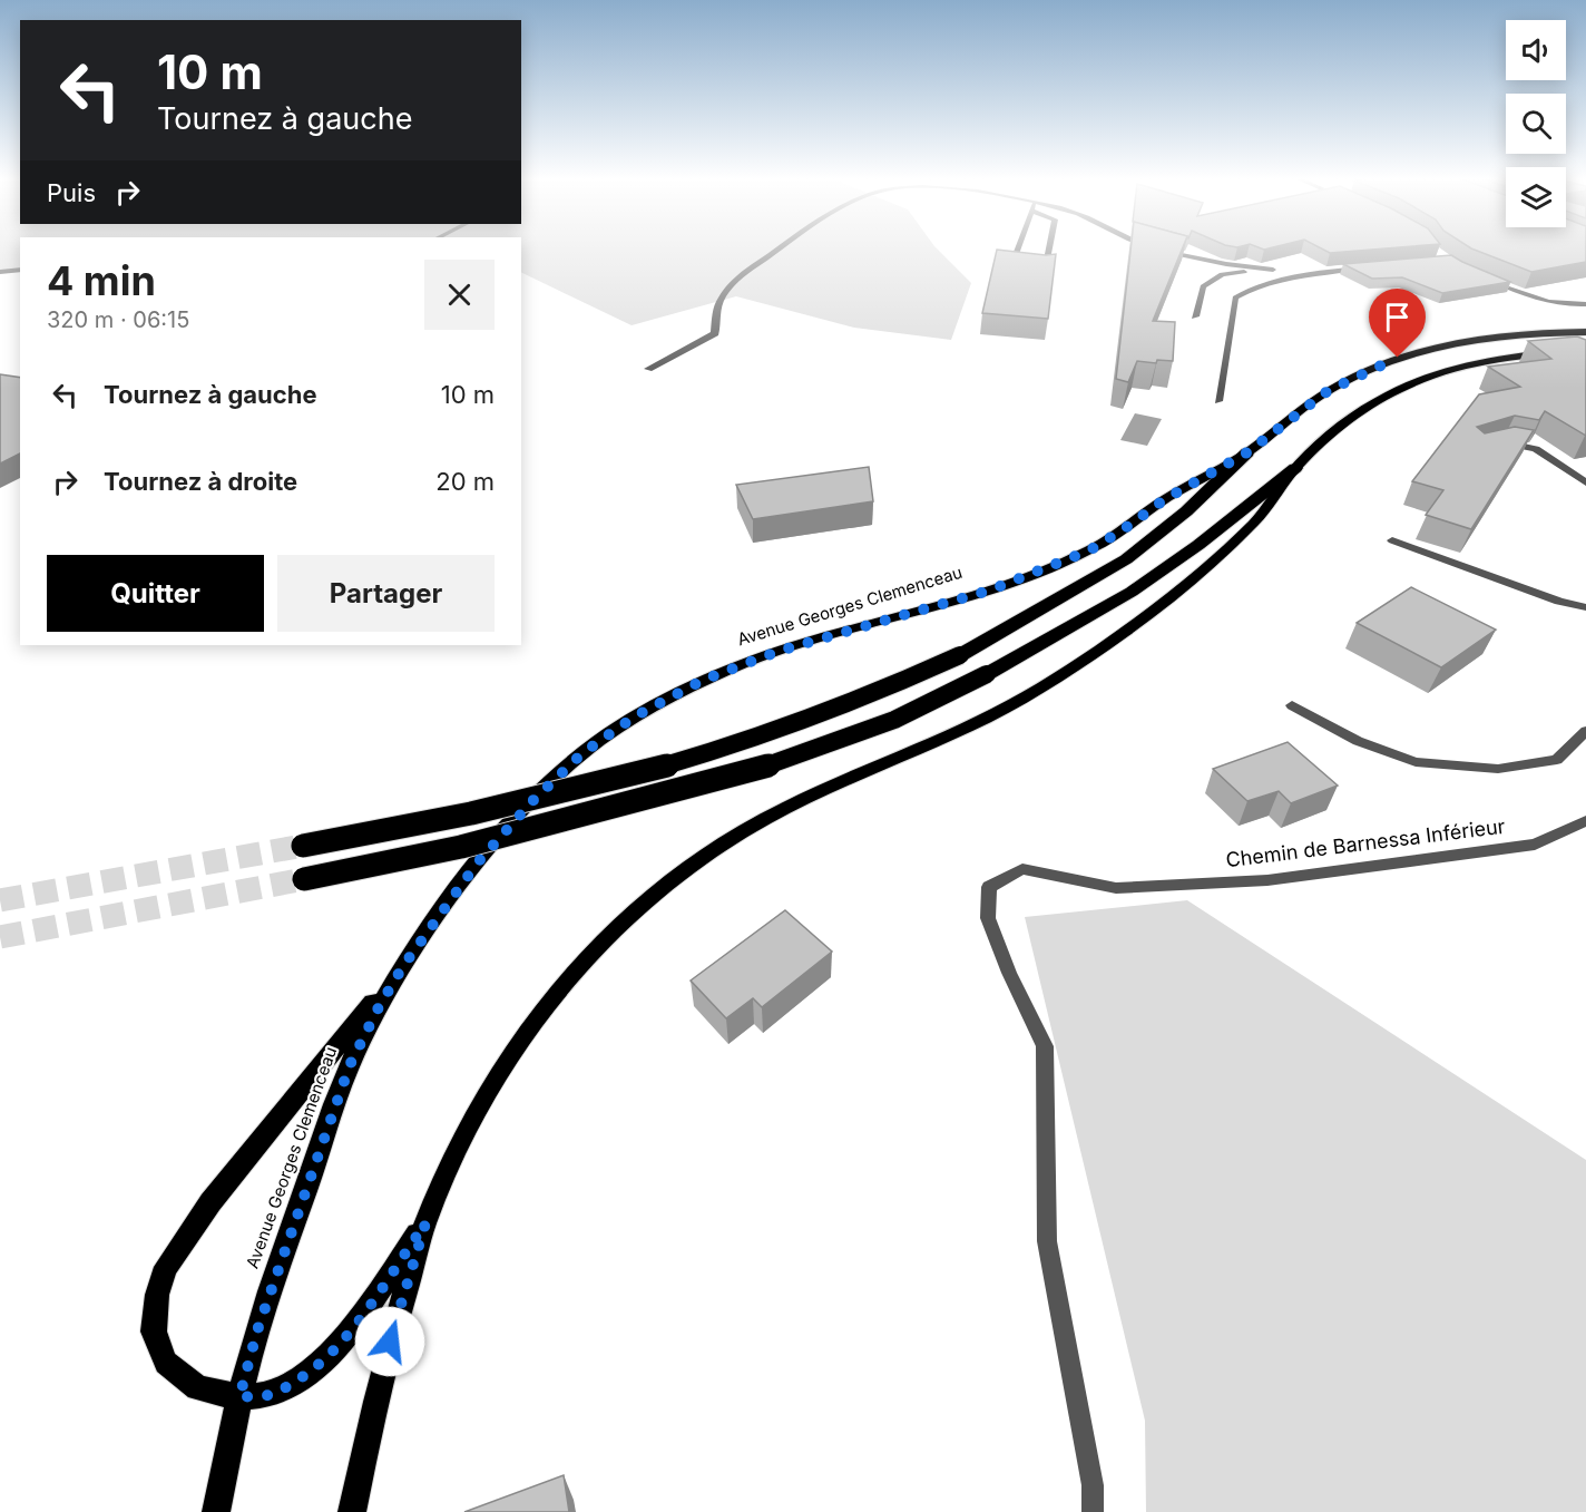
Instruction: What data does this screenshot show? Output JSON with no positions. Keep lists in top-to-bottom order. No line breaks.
{"streets":{"main road":["Avenue Georges Clemenceau"],"street":["Chemin de Barnessa Inférieur"]},"page":{"turn":["10 m","Tournez à gauche"],"then":"Puis","heading":["4 min","320 m · 06:15"],"list":[{"name":"Tournez à gauche","value":"10 m"},{"name":"Tournez à droite","value":"20 m"}],"buttons":["Quitter","Partager"]}}
